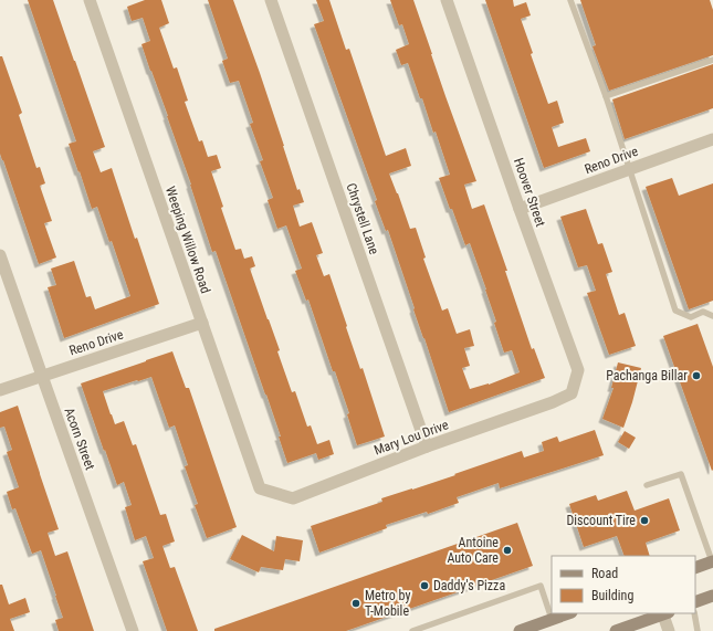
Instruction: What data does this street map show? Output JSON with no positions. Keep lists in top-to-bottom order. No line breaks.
{"streets":{"street":["Reno Drive","Hoover Street","Chrystell Lane","Weeping Willow Road","Mary Lou Drive","Acorn Street"]},"crossings":[["Reno Drive","Hoover Street"],["Reno Drive","Weeping Willow Road"],["Reno Drive","Acorn Street"],["Hoover Street","Mary Lou Drive"],["Chrystell Lane","Mary Lou Drive"],["Weeping Willow Road","Mary Lou Drive"]],"places":["Pachanga Billar","Discount Tire","Antoine Auto Care","Daddy's Pizza","Metro by T-Mobile"],"legend":["Road","Building"]}
